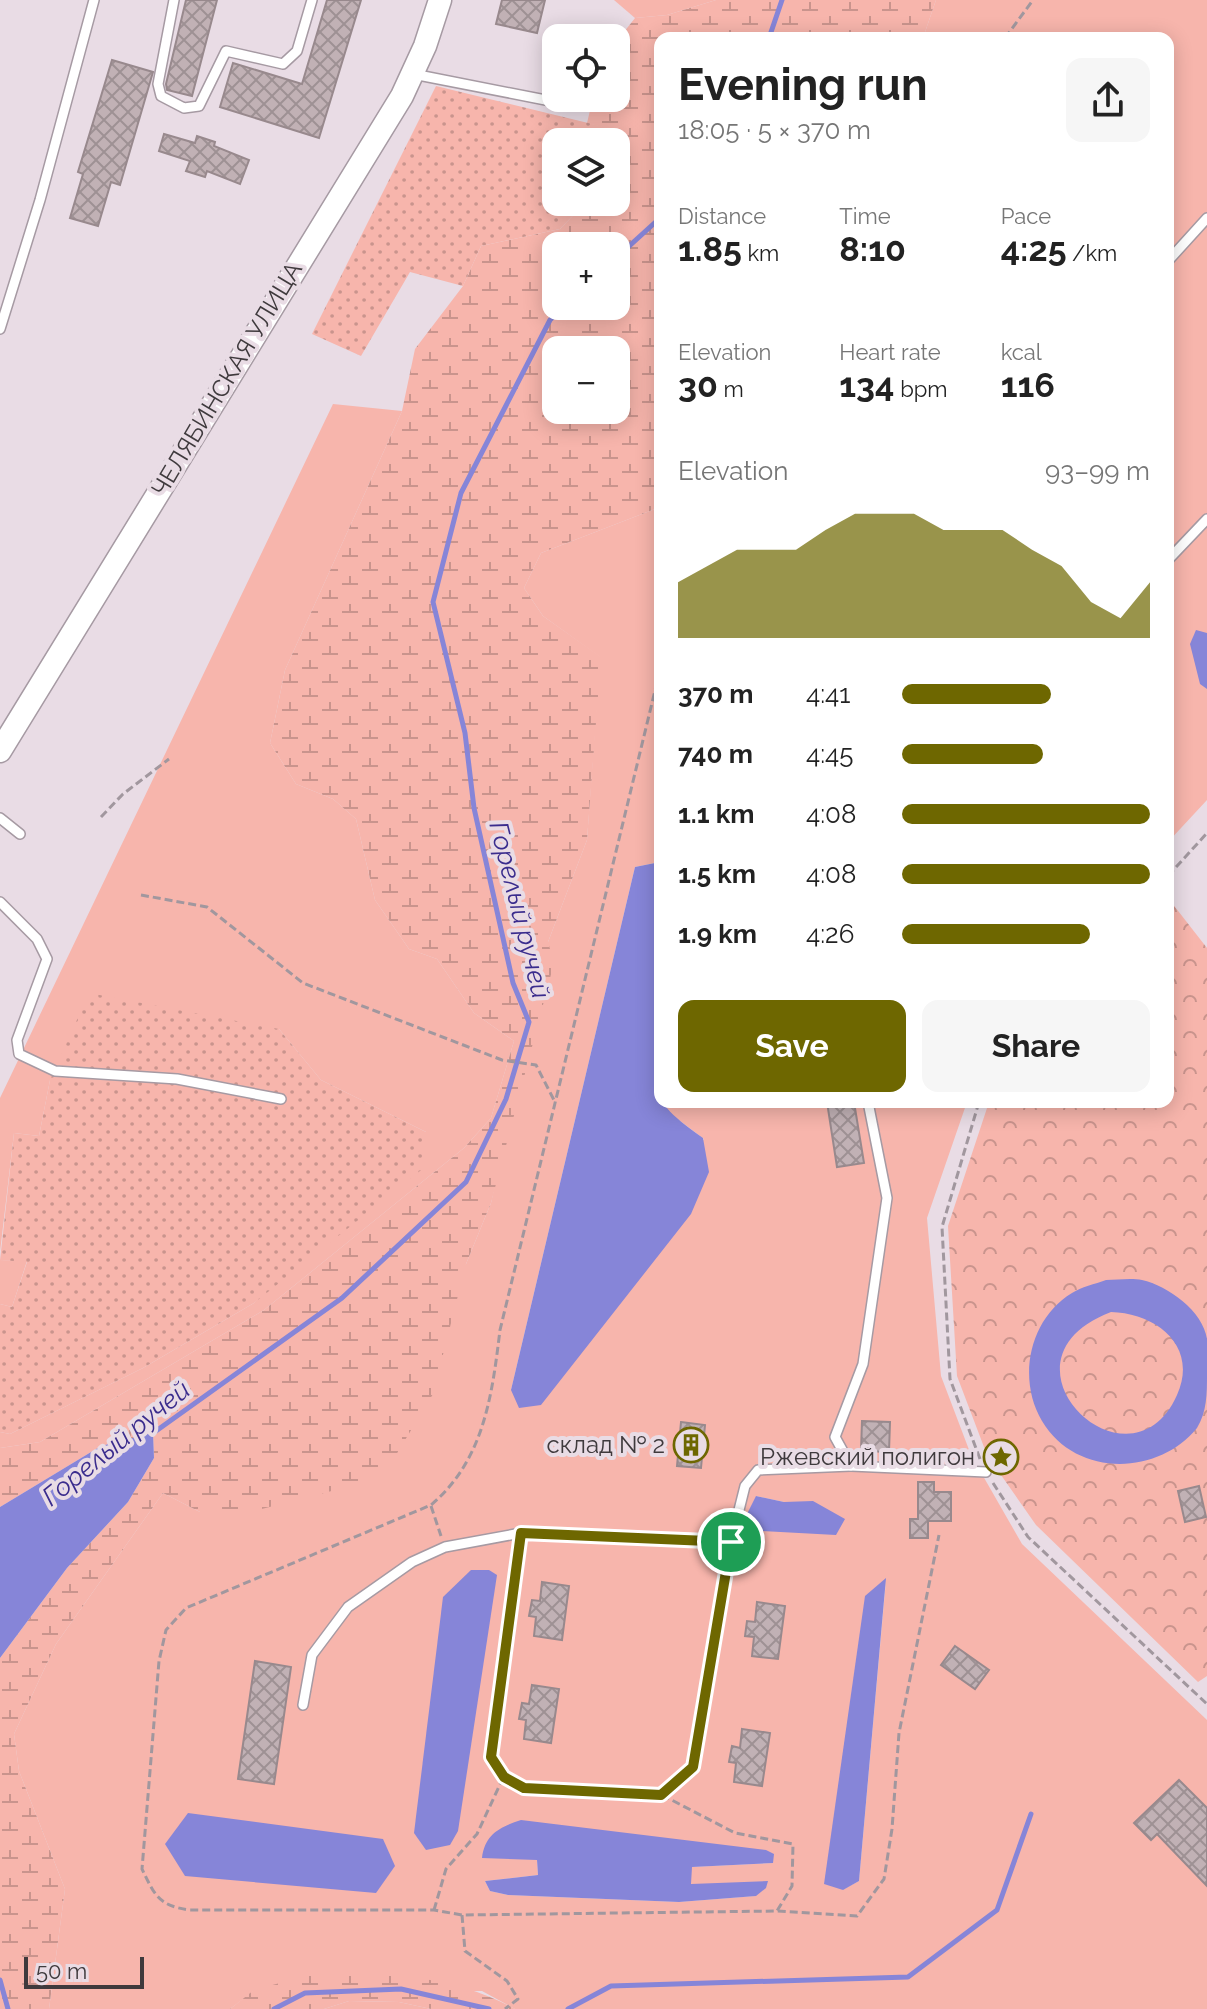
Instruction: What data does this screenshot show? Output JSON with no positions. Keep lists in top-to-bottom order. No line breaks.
{"streets":{"street":["ЧЕЛЯБИНСКАЯ УЛИЦА"]},"water":["Горелый ручей"],"places":{"building":["склад № 2"],"place":["Ржевский полигон"]},"scale_bar":"50 m","page":{"map_buttons":["+","−"],"heading":["Evening run","18:05 · 5 × 370 m"],"stats":[["Distance","1.85 km"],["Time","8:10"],["Pace","4:25 /km"],["Elevation","30 m"],["Heart rate","134 bpm"],["kcal","116"]],"chart":["Elevation","93–99 m"],"list":[{"name":"370 m","note":"4:41"},{"name":"740 m","note":"4:45"},{"name":"1.1 km","note":"4:08"},{"name":"1.5 km","note":"4:08"},{"name":"1.9 km","note":"4:26"}],"buttons":["Save","Share"],"scale":"50 m"}}
